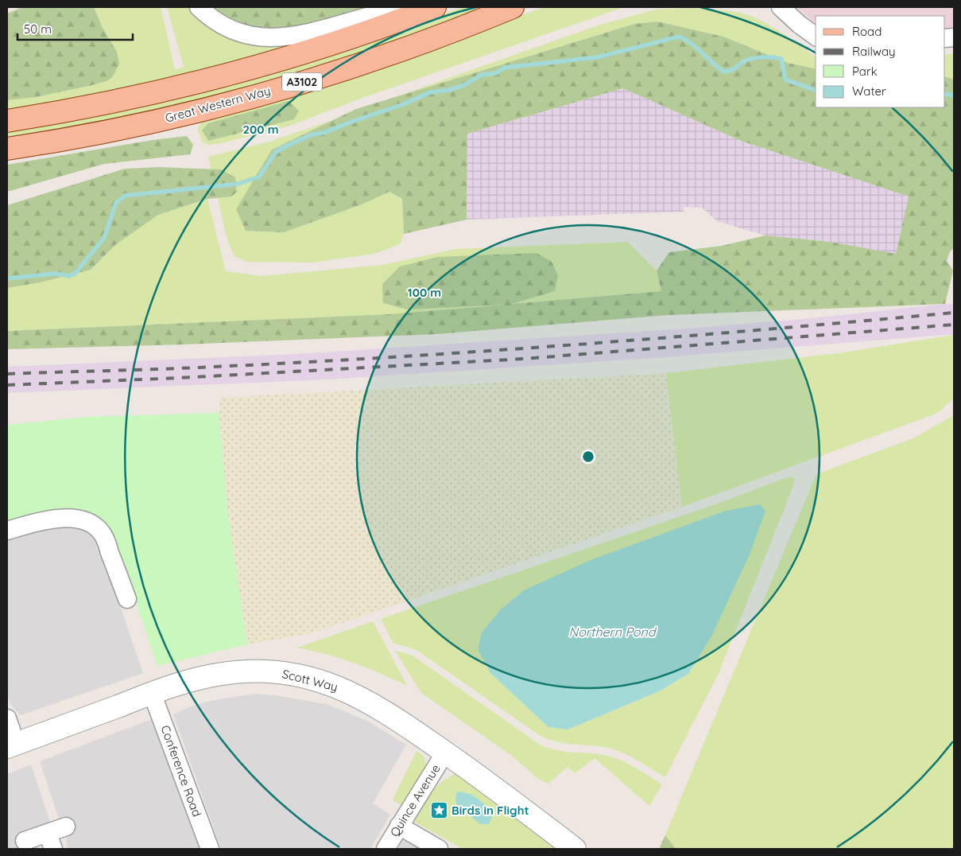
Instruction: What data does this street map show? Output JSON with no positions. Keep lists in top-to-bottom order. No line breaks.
{"streets":{"main road":["A3102","Great Western Way"],"street":["Scott Way","Conference Road","Quince Avenue"]},"crossings":[["Scott Way","Conference Road"],["Scott Way","Quince Avenue"]],"water":["Northern Pond"],"places":{"place":["Birds in Flight"]},"legend":["Road","Railway","Park","Water"],"scale_bar":"50 m","rings":["200 m","100 m"]}
